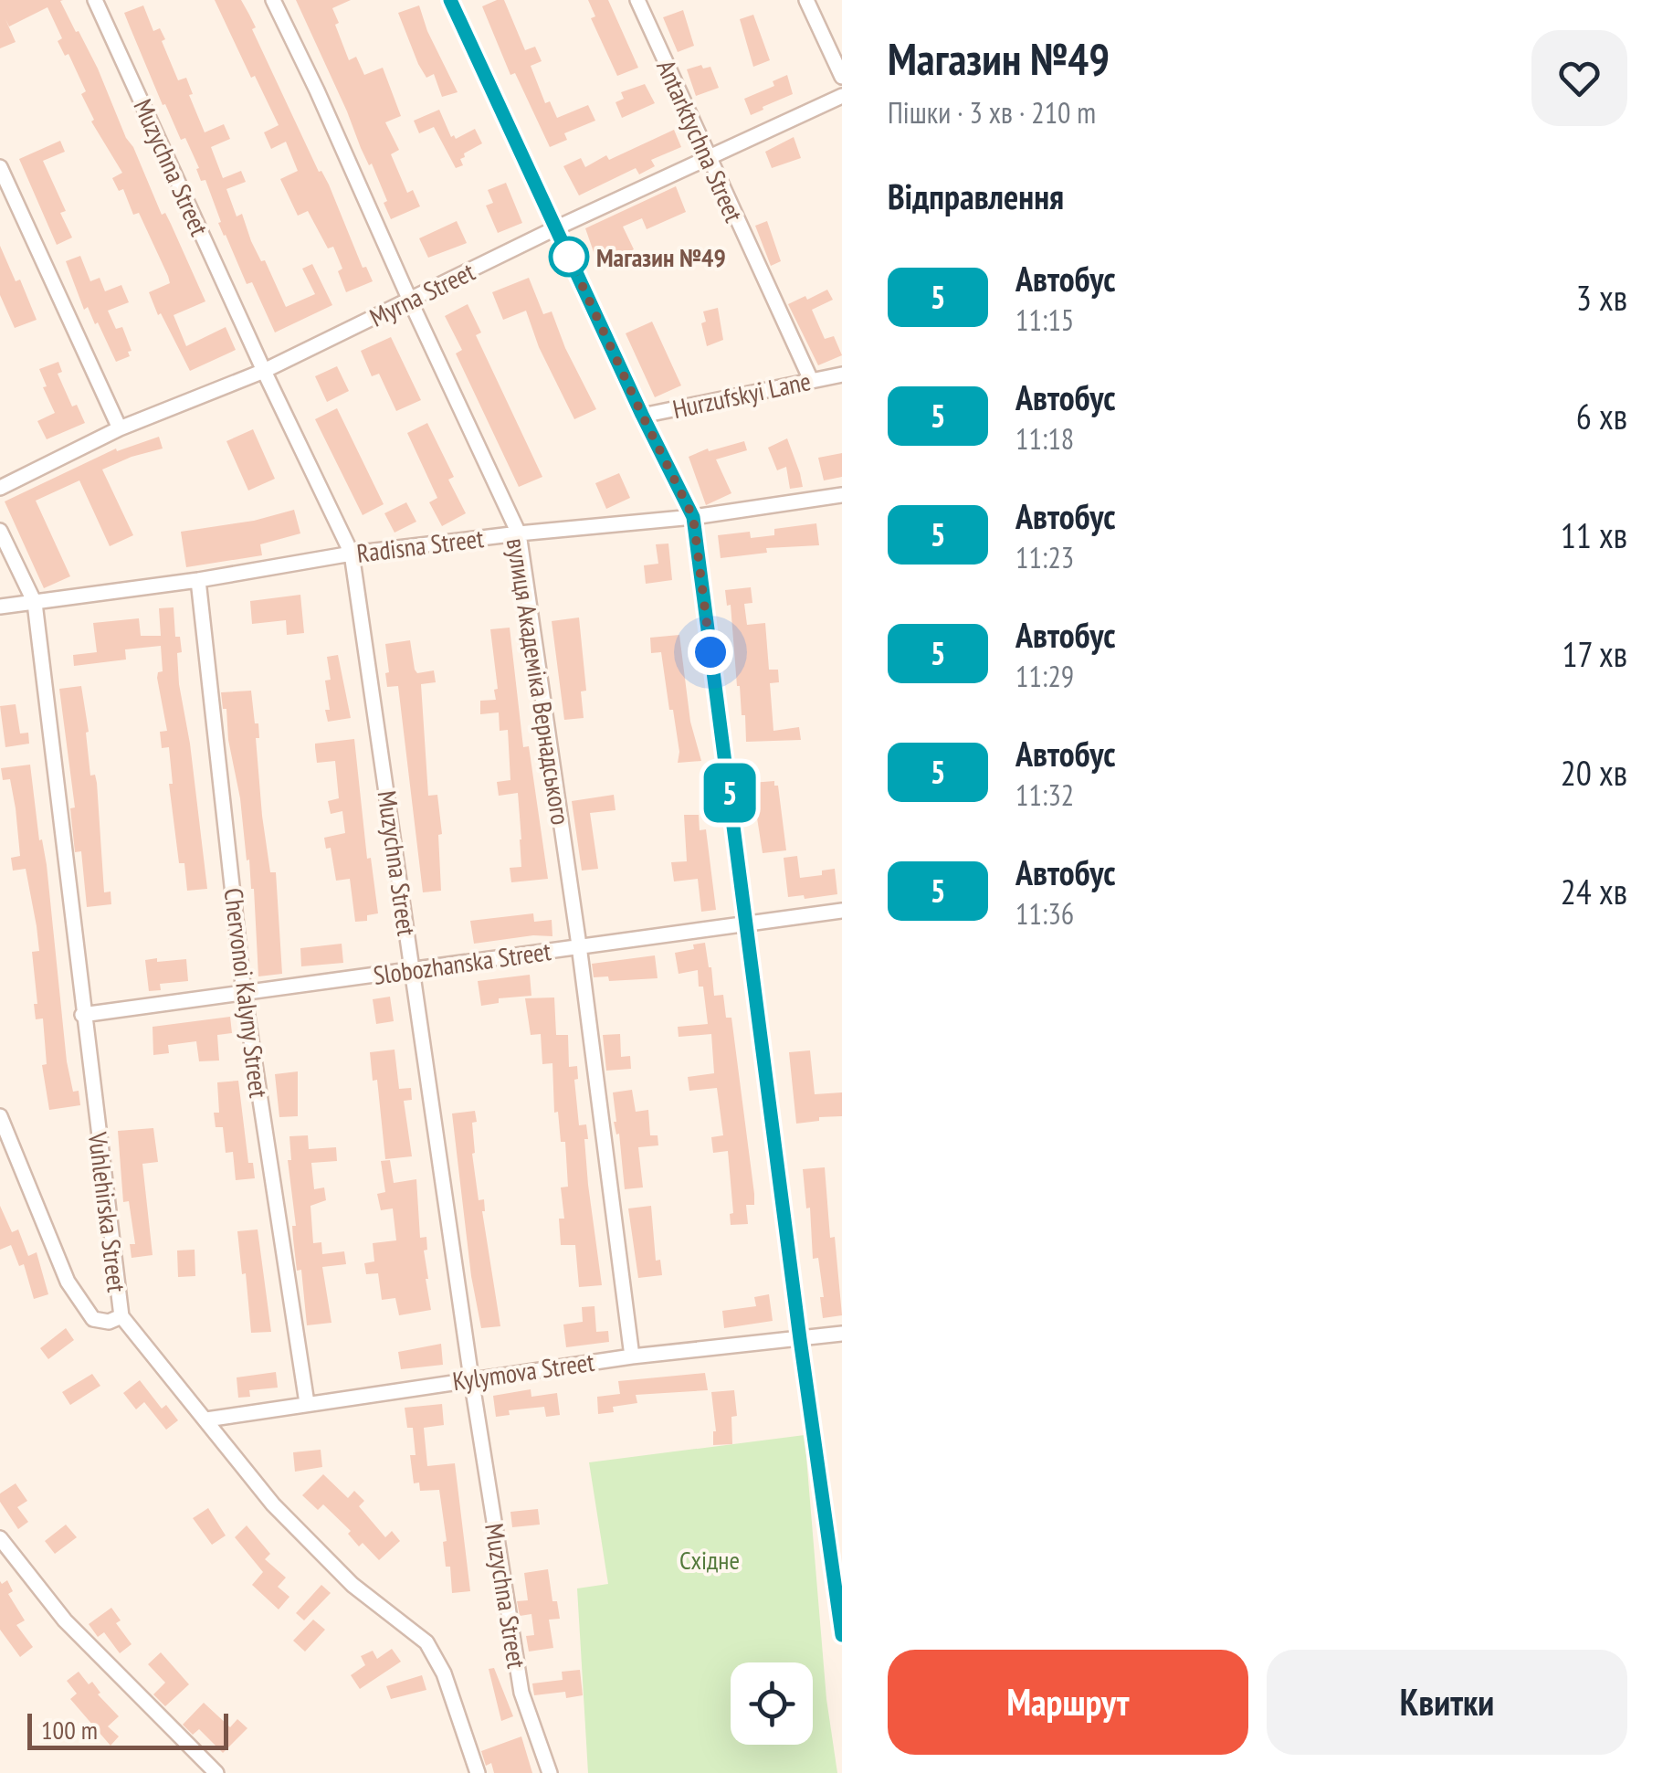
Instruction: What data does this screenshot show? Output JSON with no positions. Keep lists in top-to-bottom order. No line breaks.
{"streets":{"street":["Antarktychna Street","Muzychna Street","Myrna Street","Hurzufskyi Lane","Radisna Street","вулиця Академіка Вернадського","Slobozhanska Street","Chervonoi Kalyny Street","Vuhlehirska Street","Kylymova Street"]},"crossings":[["Antarktychna Street","Myrna Street"],["Antarktychna Street","Hurzufskyi Lane"],["Muzychna Street","Myrna Street"],["Muzychna Street","Radisna Street"],["Muzychna Street","Slobozhanska Street"],["Muzychna Street","Kylymova Street"],["Myrna Street","вулиця Академіка Вернадського"],["Radisna Street","вулиця Академіка Вернадського"],["Radisna Street","Chervonoi Kalyny Street"],["Radisna Street","Vuhlehirska Street"],["вулиця Академіка Вернадського","Slobozhanska Street"],["вулиця Академіка Вернадського","Kylymova Street"],["Slobozhanska Street","Chervonoi Kalyny Street"],["Slobozhanska Street","Vuhlehirska Street"],["Chervonoi Kalyny Street","Kylymova Street"],["Vuhlehirska Street","Kylymova Street"]],"parks":["Східне"],"places":["Магазин №49"],"lines":["bus line 5"],"scale_bar":"100 m","page":{"on_map":"5","heading":[["Магазин №49","Пішки · 3 хв · 210 m"],"Відправлення"],"list":[{"mark":"5","name":"Автобус","note":"11:15","value":"3 хв"},{"mark":"5","name":"Автобус","note":"11:18","value":"6 хв"},{"mark":"5","name":"Автобус","note":"11:23","value":"11 хв"},{"mark":"5","name":"Автобус","note":"11:29","value":"17 хв"},{"mark":"5","name":"Автобус","note":"11:32","value":"20 хв"},{"mark":"5","name":"Автобус","note":"11:36","value":"24 хв"}],"buttons":["Маршрут","Квитки"],"scale":"100 m"}}
